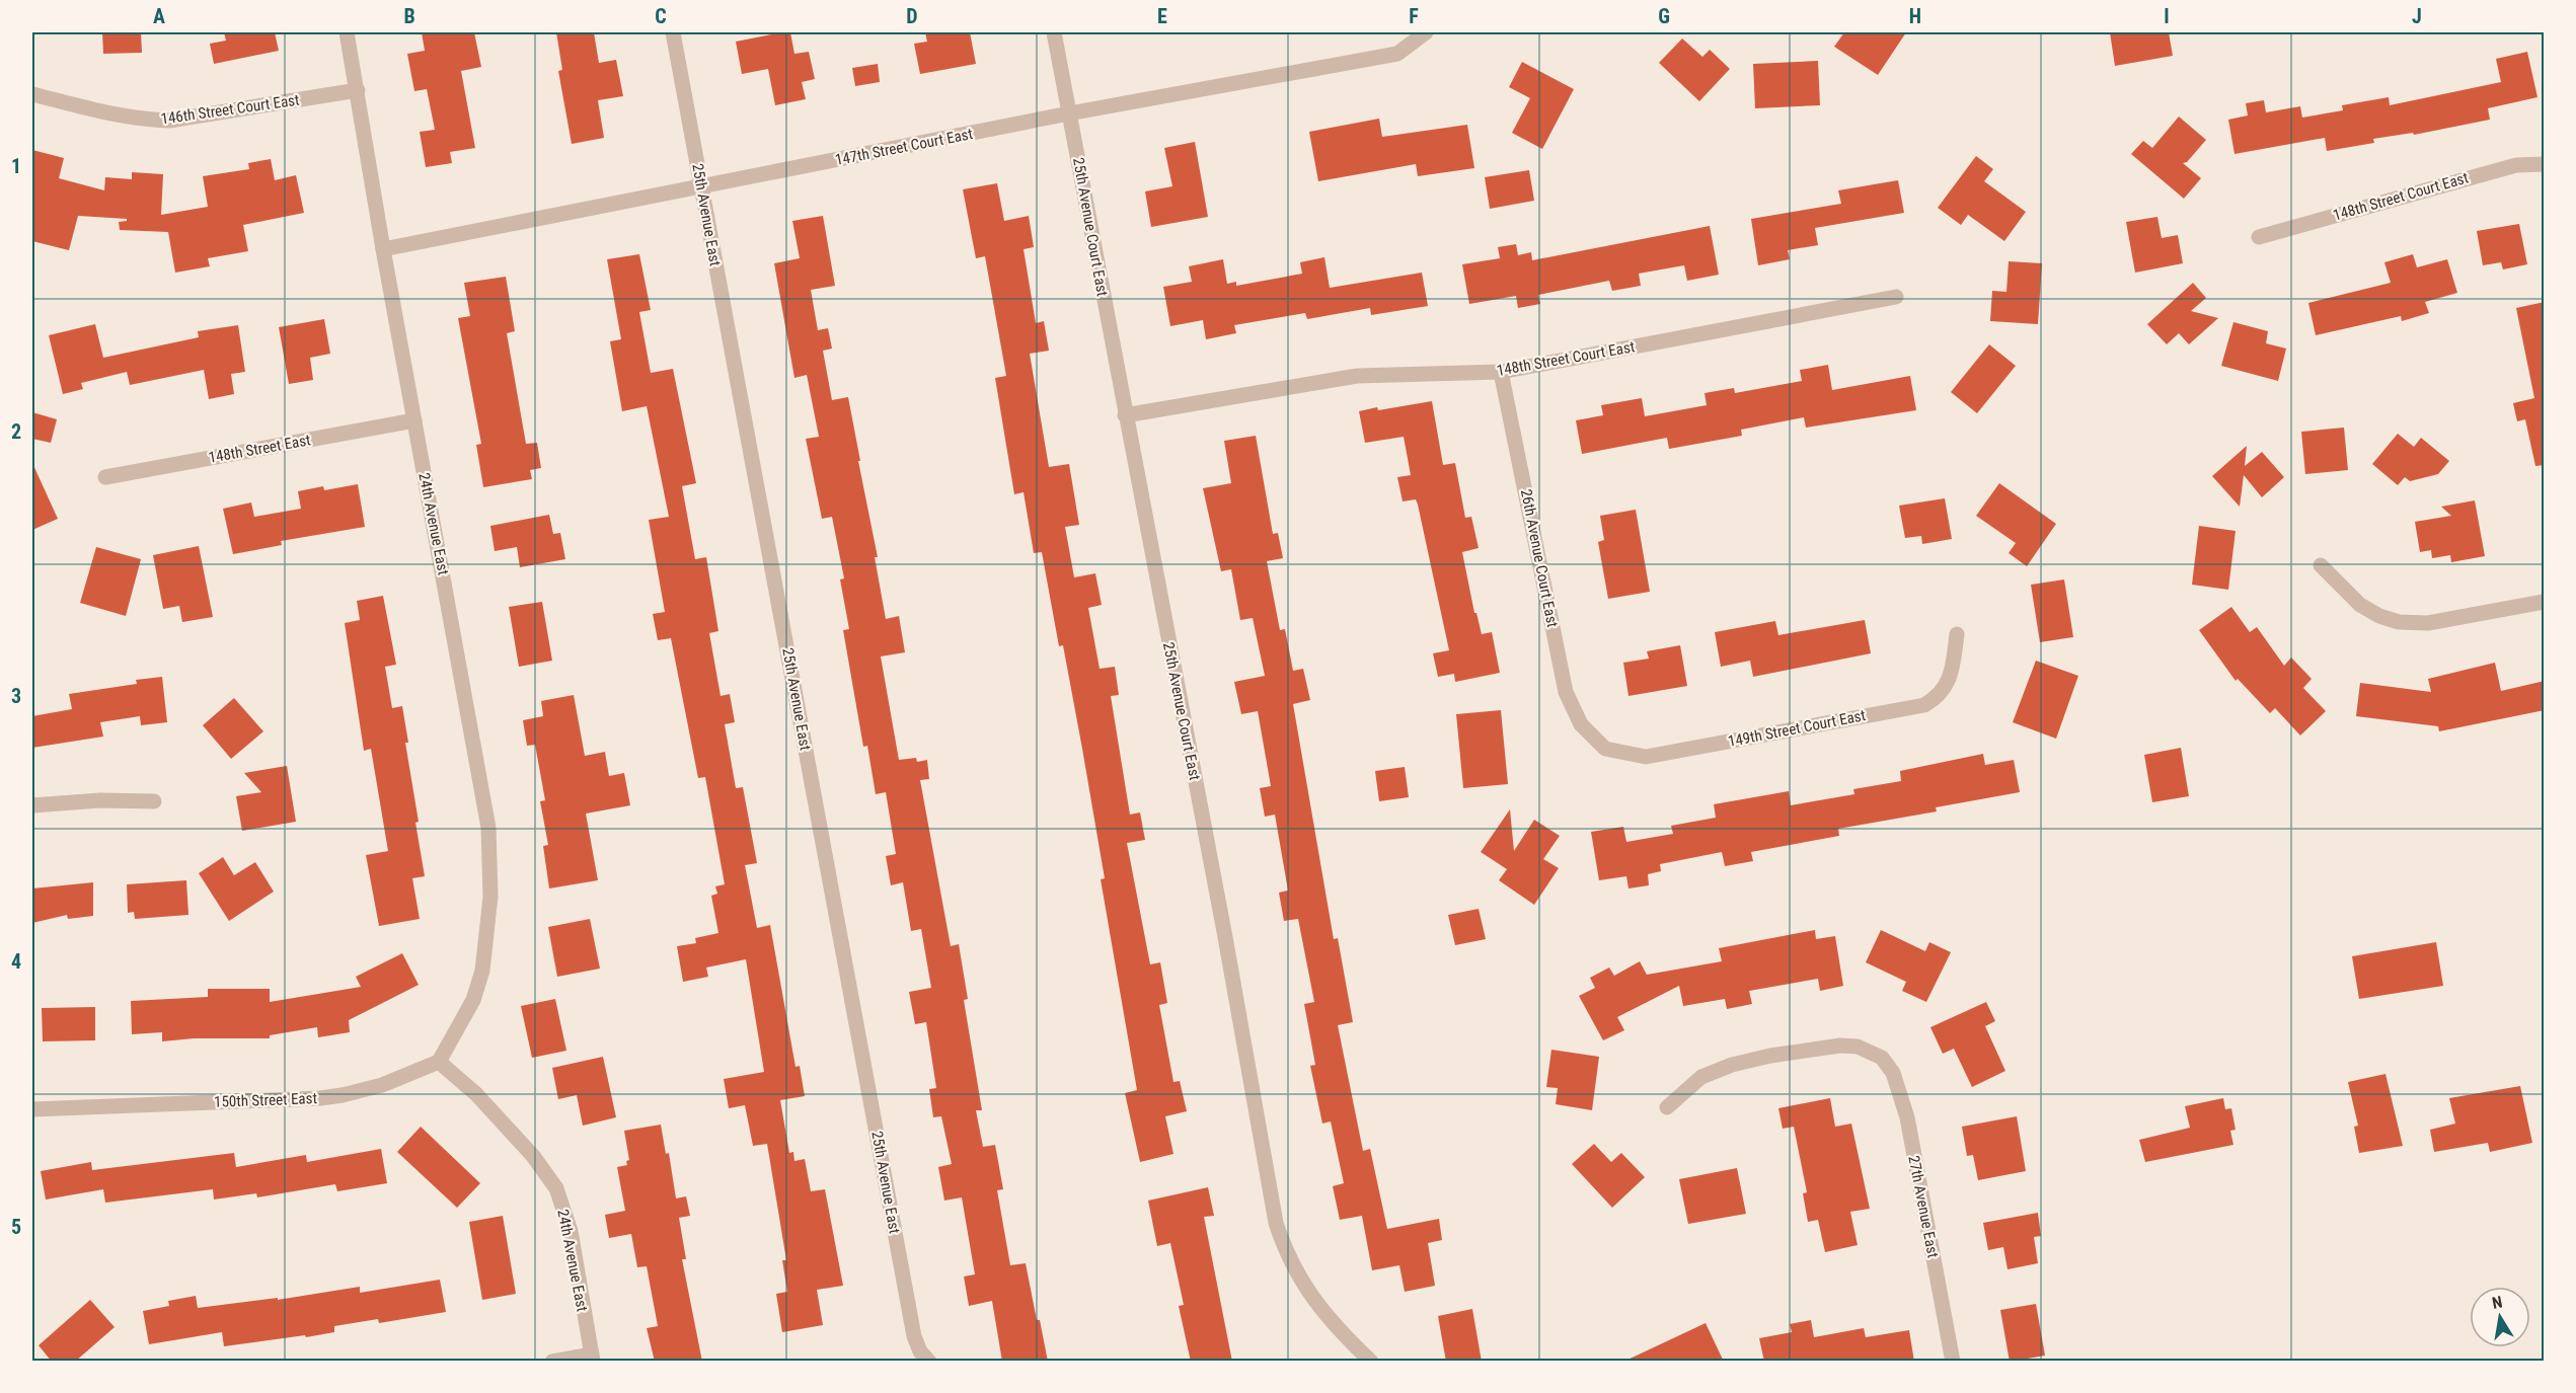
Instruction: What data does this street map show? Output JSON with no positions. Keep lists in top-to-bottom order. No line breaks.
{"streets":{"street":["146th Street Court East","147th Street Court East","148th Street Court East","25th Avenue East","25th Avenue Court East","148th Street East","24th Avenue East","26th Avenue Court East","149th Street Court East","150th Street East","27th Avenue East"]},"crossings":[["146th Street Court East","24th Avenue East"],["147th Street Court East","25th Avenue East"],["147th Street Court East","25th Avenue Court East"],["147th Street Court East","24th Avenue East"],["148th Street Court East","25th Avenue Court East"],["148th Street Court East","26th Avenue Court East"],["148th Street East","24th Avenue East"],["24th Avenue East","150th Street East"],["26th Avenue Court East","149th Street Court East"]],"north":"top","grid":{"columns":["A","B","C","D","E","F","G","H","I","J"],"rows":["1","2","3","4","5"]}}
